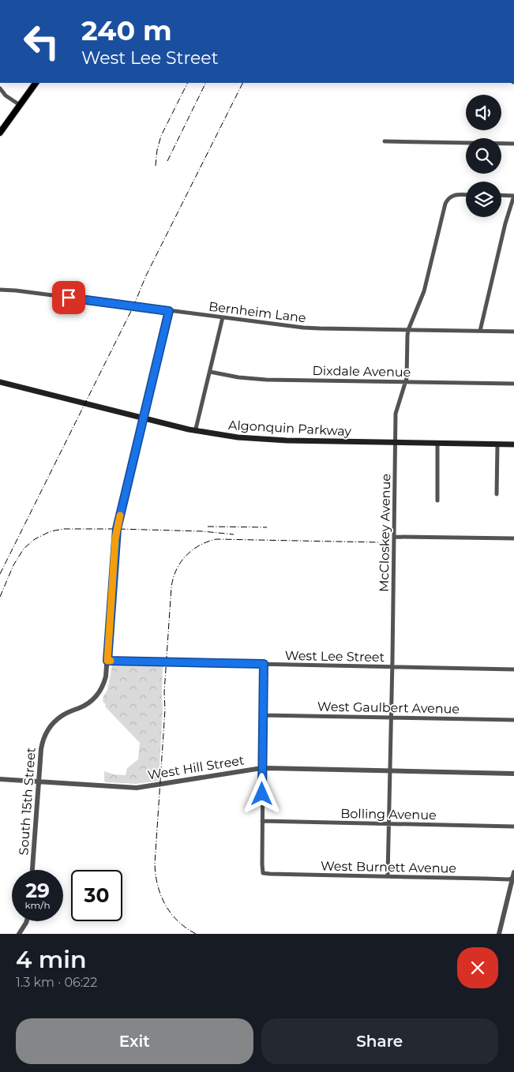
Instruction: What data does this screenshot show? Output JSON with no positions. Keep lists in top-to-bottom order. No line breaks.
{"streets":{"main road":["Algonquin Parkway"],"street":["Bernheim Lane","Dixdale Avenue","McCloskey Avenue","West Lee Street","West Gaulbert Avenue","West Hill Street","South 15th Street","Bolling Avenue","West Burnett Avenue"]},"crossings":[["Bernheim Lane","McCloskey Avenue"],["Dixdale Avenue","McCloskey Avenue"],["Algonquin Parkway","McCloskey Avenue"],["Algonquin Parkway","South 15th Street"],["McCloskey Avenue","West Lee Street"],["McCloskey Avenue","West Gaulbert Avenue"],["McCloskey Avenue","West Hill Street"],["McCloskey Avenue","Bolling Avenue"],["McCloskey Avenue","West Burnett Avenue"],["West Lee Street","South 15th Street"],["West Hill Street","South 15th Street"],["Bolling Avenue","West Burnett Avenue"]],"page":{"turn":["240 m","West Lee Street"],"speed":"29 km/h","limit":"30","heading":["4 min","1.3 km · 06:22"],"buttons":["Exit","Share"]}}
